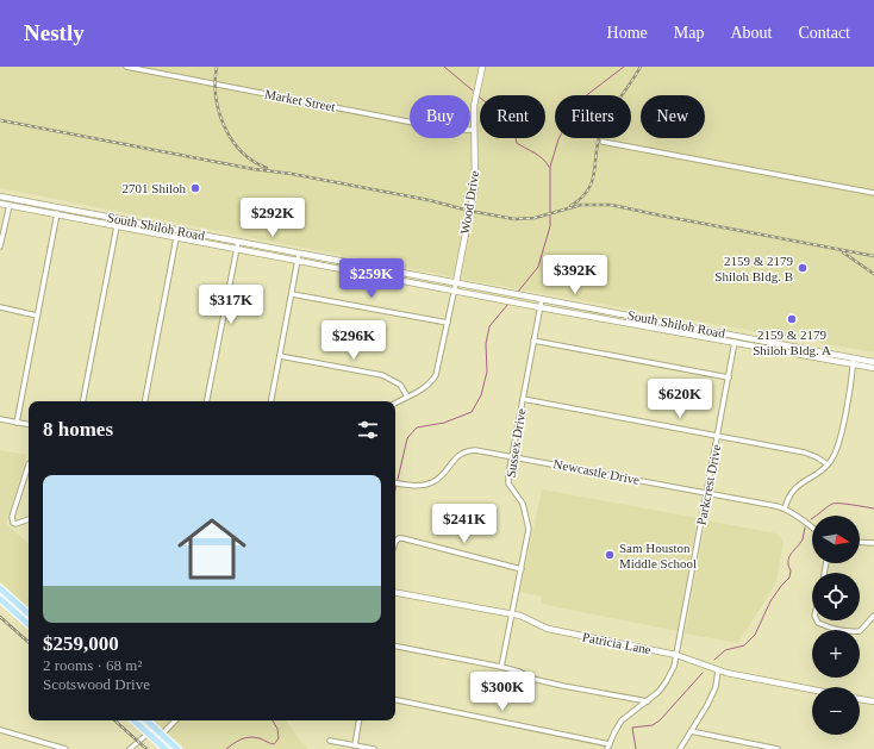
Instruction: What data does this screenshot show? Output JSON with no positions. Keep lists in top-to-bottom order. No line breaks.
{"streets":{"main road":["Wood Drive","South Shiloh Road","Patricia Lane"],"street":["Market Street","Sussex Drive","Newcastle Drive","Parkcrest Drive"]},"crossings":[["Market Street","Wood Drive"],["Wood Drive","South Shiloh Road"],["South Shiloh Road","Sussex Drive"],["South Shiloh Road","Parkcrest Drive"],["Sussex Drive","Newcastle Drive"],["Sussex Drive","Patricia Lane"],["Newcastle Drive","Parkcrest Drive"],["Parkcrest Drive","Patricia Lane"]],"places":["2701 Shiloh","2159 & 2179 Shiloh Bldg. B","2159 & 2179 Shiloh Bldg. A","Sam Houston Middle School"],"north":"right","page":{"header":"Nestly","nav":["Home","Map","About","Contact"],"chip":["Buy","Rent","Filters","New"],"price":["$292K","$392K","$259K","$317K","$296K","$620K","$241K","$300K"],"heading":"8 homes","list":[{"name":"$259,000","note":"2 rooms · 68 m² · Scotswood Drive"}],"map_buttons":["+","−"]}}
